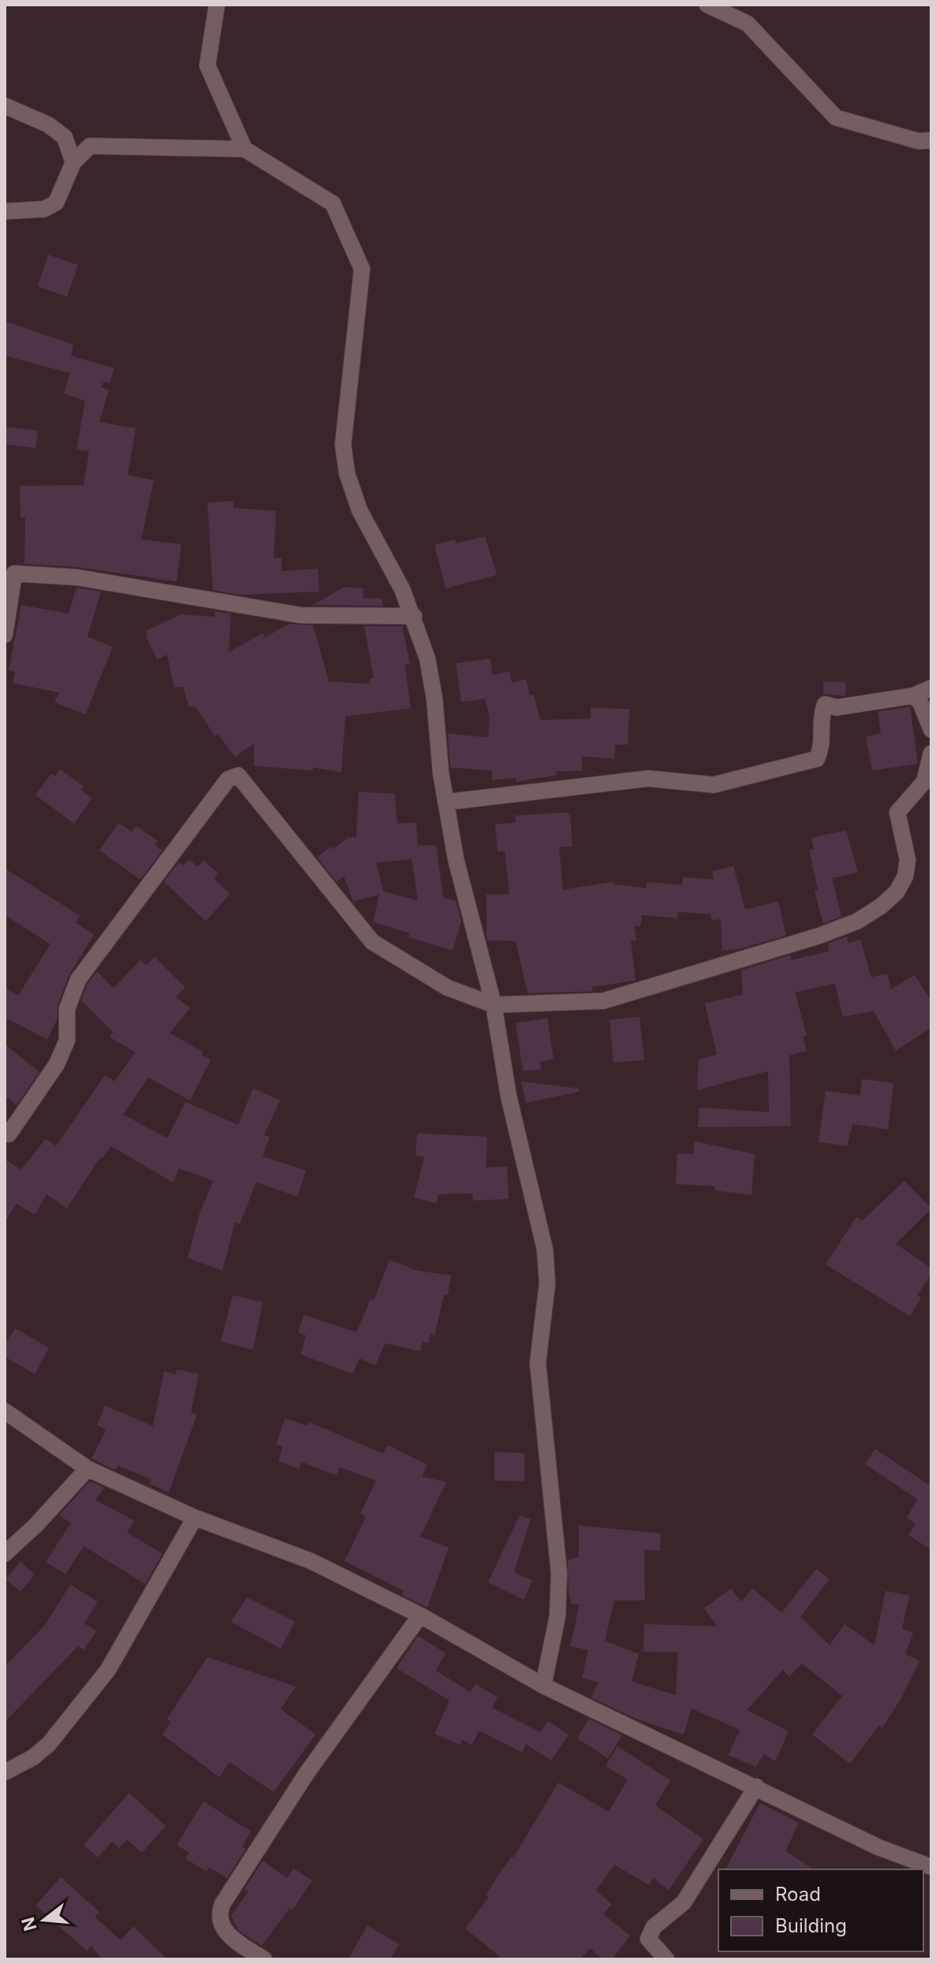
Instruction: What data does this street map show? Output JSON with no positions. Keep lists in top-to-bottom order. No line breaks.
{"legend":["Road","Building"],"north":"left"}
